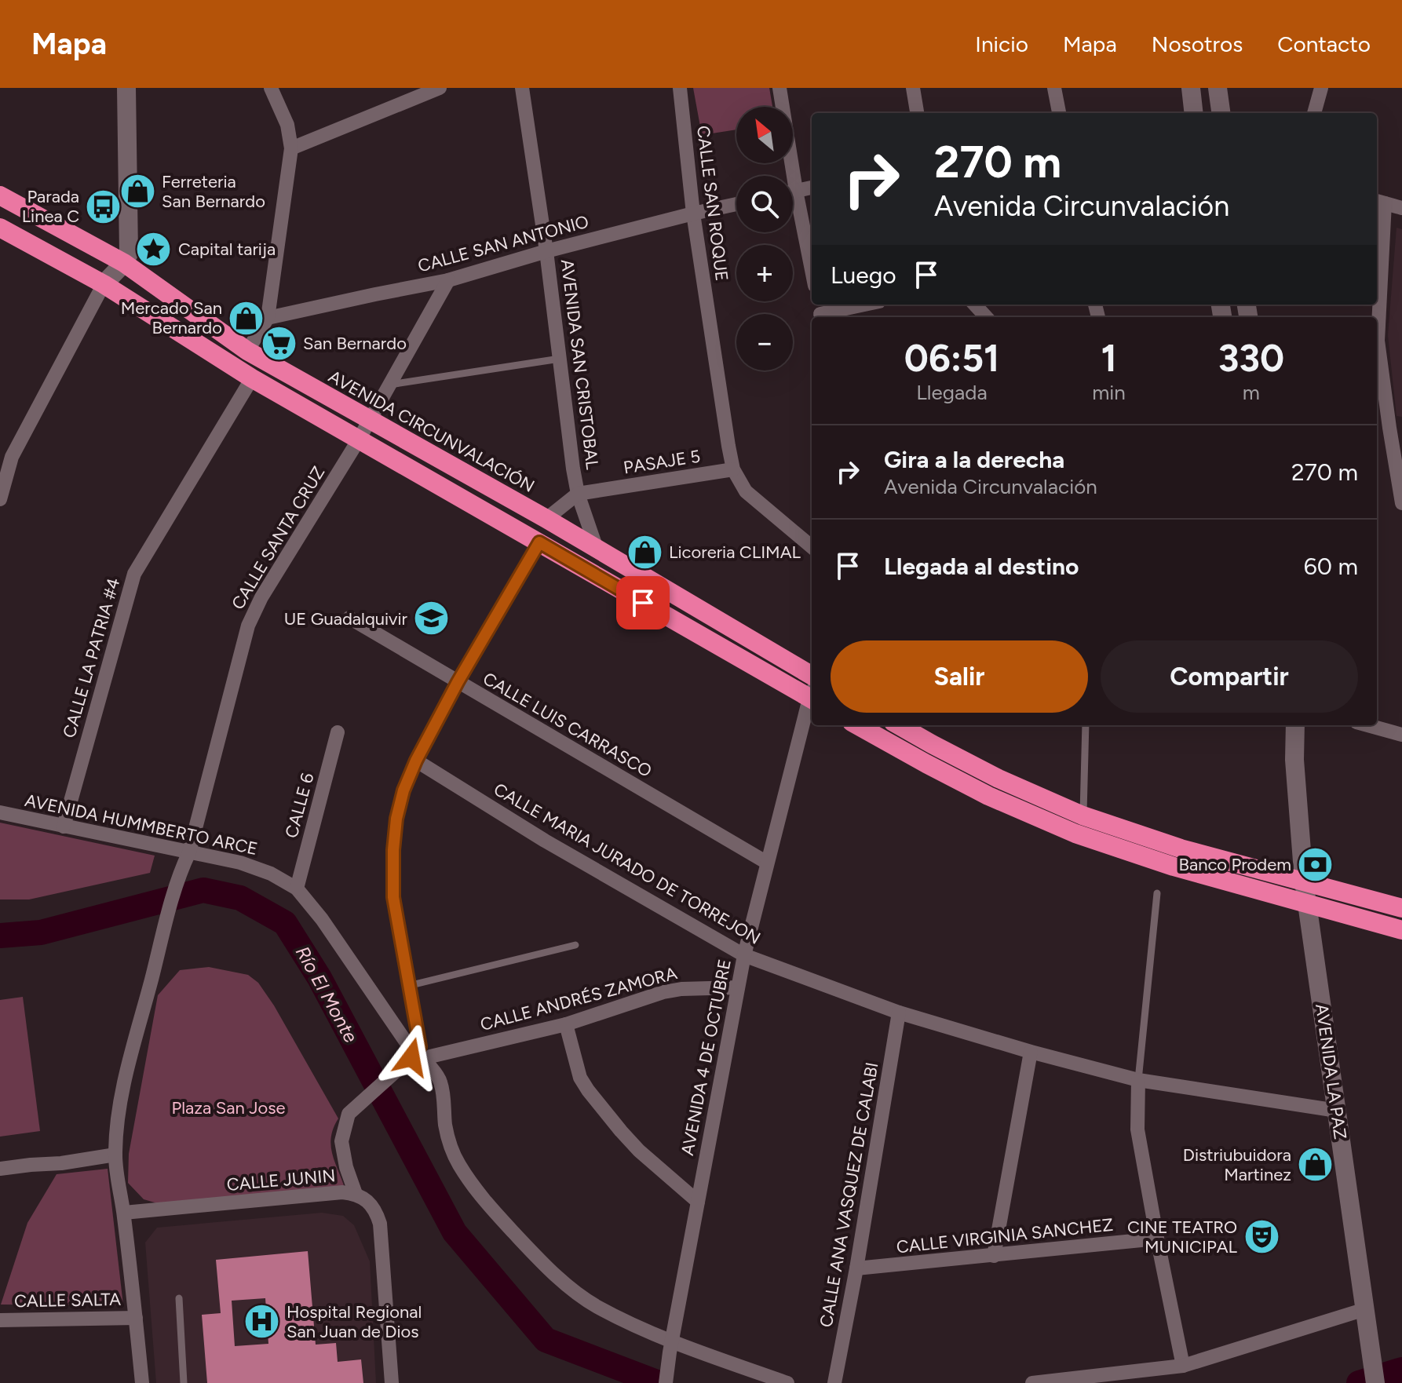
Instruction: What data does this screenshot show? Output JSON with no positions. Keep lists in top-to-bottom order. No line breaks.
{"streets":{"highway":["AVENIDA CIRCUNVALACIÓN"],"street":["CALLE SAN ROQUE","CALLE SAN ANTONIO","AVENIDA SAN CRISTOBAL","PASAJE 5","CALLE SANTA CRUZ","CALLE LA PATRIA #4","CALLE LUIS CARRASCO","CALLE 6","AVENIDA HUMMBERTO ARCE","CALLE MARIA JURADO DE TORREJON","CALLE ANDRÉS ZAMORA","AVENIDA 4 DE OCTUBRE","AVENIDA LA PAZ","CALLE JUNIN","CALLE ANA VASQUEZ DE CALABI","CALLE VIRGINIA SANCHEZ","CALLE SALTA"]},"crossings":[["CALLE SAN ROQUE","CALLE SAN ANTONIO"],["CALLE SAN ROQUE","PASAJE 5"],["CALLE SAN ANTONIO","AVENIDA SAN CRISTOBAL"],["CALLE SAN ANTONIO","CALLE SANTA CRUZ"],["AVENIDA SAN CRISTOBAL","AVENIDA CIRCUNVALACIÓN"],["AVENIDA SAN CRISTOBAL","PASAJE 5"],["AVENIDA CIRCUNVALACIÓN","CALLE SANTA CRUZ"],["CALLE SANTA CRUZ","AVENIDA HUMMBERTO ARCE"],["CALLE LA PATRIA #4","AVENIDA HUMMBERTO ARCE"],["CALLE LUIS CARRASCO","AVENIDA 4 DE OCTUBRE"],["CALLE 6","AVENIDA HUMMBERTO ARCE"],["AVENIDA HUMMBERTO ARCE","CALLE ANDRÉS ZAMORA"],["CALLE MARIA JURADO DE TORREJON","AVENIDA 4 DE OCTUBRE"],["CALLE MARIA JURADO DE TORREJON","AVENIDA LA PAZ"],["CALLE MARIA JURADO DE TORREJON","CALLE ANA VASQUEZ DE CALABI"],["CALLE ANDRÉS ZAMORA","AVENIDA 4 DE OCTUBRE"],["CALLE ANDRÉS ZAMORA","CALLE JUNIN"],["CALLE ANA VASQUEZ DE CALABI","CALLE VIRGINIA SANCHEZ"]],"water":["Río El Monte"],"parks":["Plaza San Jose"],"places":{"shop":["Ferreteria San Bernardo","Mercado San Bernardo","Licoreria CLIMAL","Distriubuidora Martinez"],"bus stop":["Parada Linea C"],"place":["Capital tarija"],"supermarket":["San Bernardo"],"school or university":["UE Guadalquivir"],"bank":["Banco Prodem"],"theatre":["CINE TEATRO MUNICIPAL"],"hospital":["Hospital Regional San Juan de Dios"]},"north":"top left","page":{"header":"Mapa","nav":["Inicio","Mapa","Nosotros","Contacto"],"map_buttons":["+","−"],"turn":["270 m","Avenida Circunvalación"],"then":"Luego","eta":["06:51","Llegada","1","min","330","m"],"list":[{"name":"Gira a la derecha","note":"Avenida Circunvalación","value":"270 m"},{"name":"Llegada al destino","value":"60 m"}],"buttons":["Salir","Compartir"]}}
